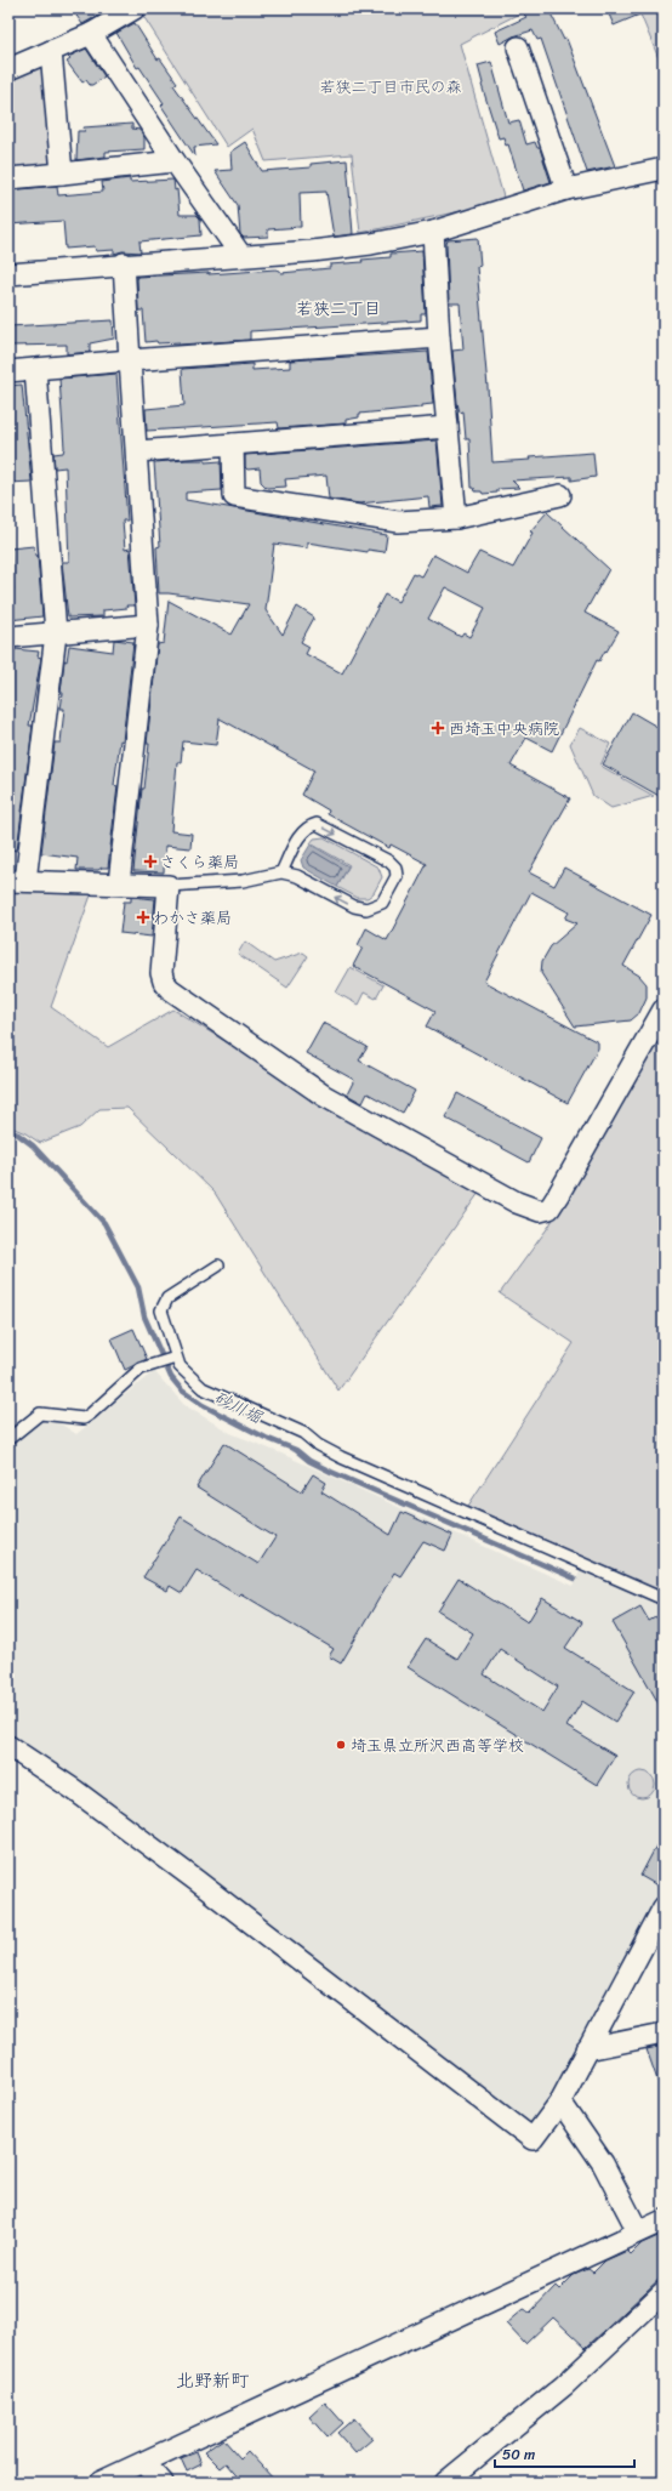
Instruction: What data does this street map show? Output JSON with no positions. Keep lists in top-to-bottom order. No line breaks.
{"districts":["若狭二丁目","北野新町"],"water":["砂川堀"],"parks":["若狭二丁目市民の森"],"places":{"health":["西埼玉中央病院","さくら薬局","わかさ薬局"],"other":["埼玉県立所沢西高等学校"]},"scale_bar":"50 m"}
